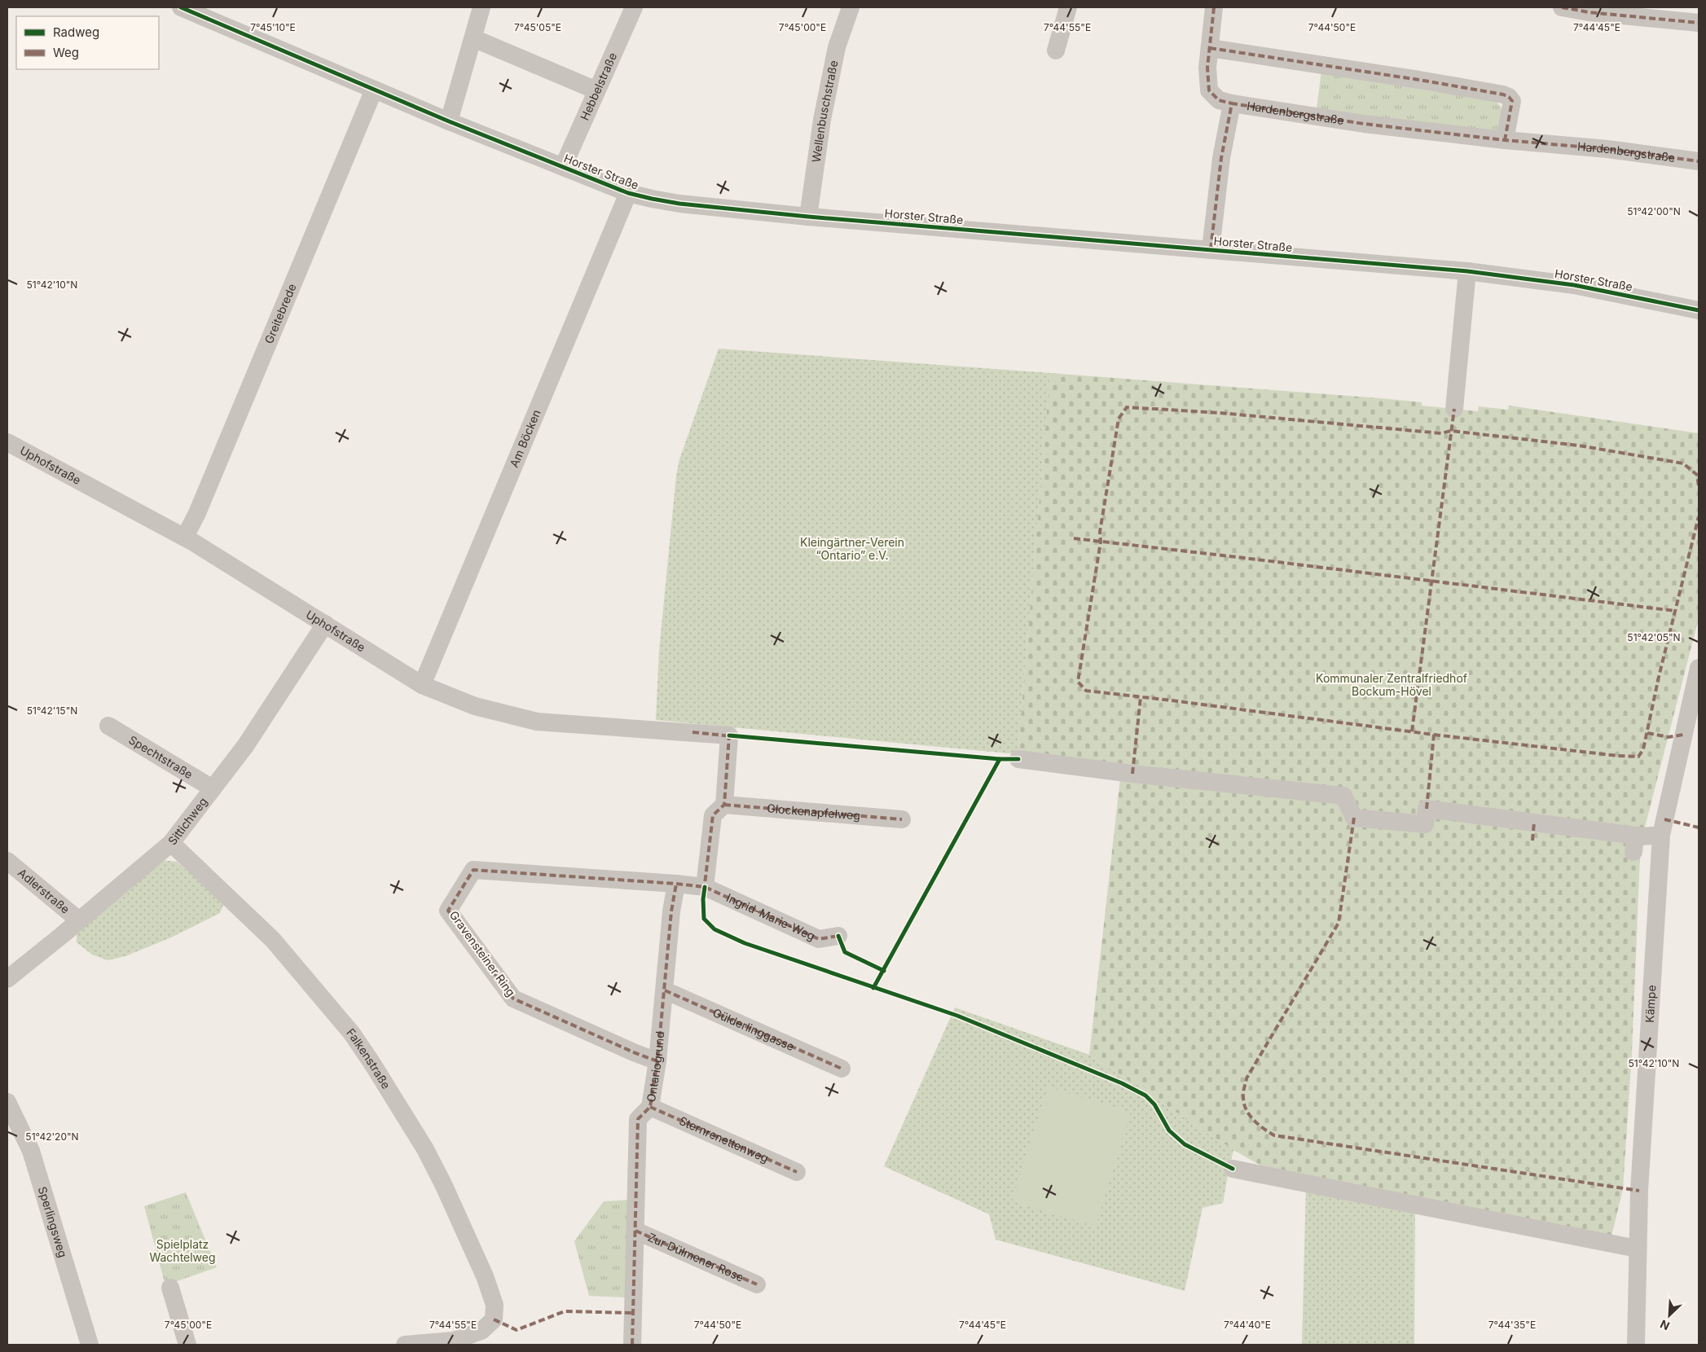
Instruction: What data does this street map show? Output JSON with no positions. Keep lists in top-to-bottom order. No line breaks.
{"streets":{"street":["Hebbelstraße","Wellenbuschstraße","Hardenbergstraße","Horster Straße","Greitebrede","Am Böcken","Uphofstraße","Spechtstraße","Glockenapfelweg","Sittichweg","Adlerstraße","Ingrid-Marie-Weg","Gravensteiner Ring","Kämpe","Gülderlinggasse","Falkenstraße","Ontariogrund","Sternrenettenweg","Sperlingsweg","Zur Dülmener Rose"]},"crossings":[["Hebbelstraße","Horster Straße"],["Wellenbuschstraße","Horster Straße"],["Hardenbergstraße","Horster Straße"],["Horster Straße","Greitebrede"],["Horster Straße","Am Böcken"],["Greitebrede","Uphofstraße"],["Am Böcken","Uphofstraße"],["Uphofstraße","Glockenapfelweg"],["Uphofstraße","Sittichweg"],["Spechtstraße","Sittichweg"],["Sittichweg","Adlerstraße"],["Sittichweg","Falkenstraße"],["Ingrid-Marie-Weg","Gravensteiner Ring"],["Gravensteiner Ring","Ontariogrund"],["Gülderlinggasse","Ontariogrund"],["Ontariogrund","Sternrenettenweg"],["Ontariogrund","Zur Dülmener Rose"]],"parks":["Kleingärtner-Verein “Ontario” e.V.","Kommunaler Zentralfriedhof Bockum-Hövel","Spielplatz Wachtelweg"],"legend":["Radweg","Weg"],"north":"bottom left","coordinates":["7°45'10\"E","7°45'00\"E","7°44'55\"E","7°44'50\"E","7°44'45\"E","7°45'05\"E","51°42'00\"N","51°42'10\"N","51°42'05\"N","51°42'15\"N","51°42'20\"N","7°44'40\"E","7°44'35\"E"]}
